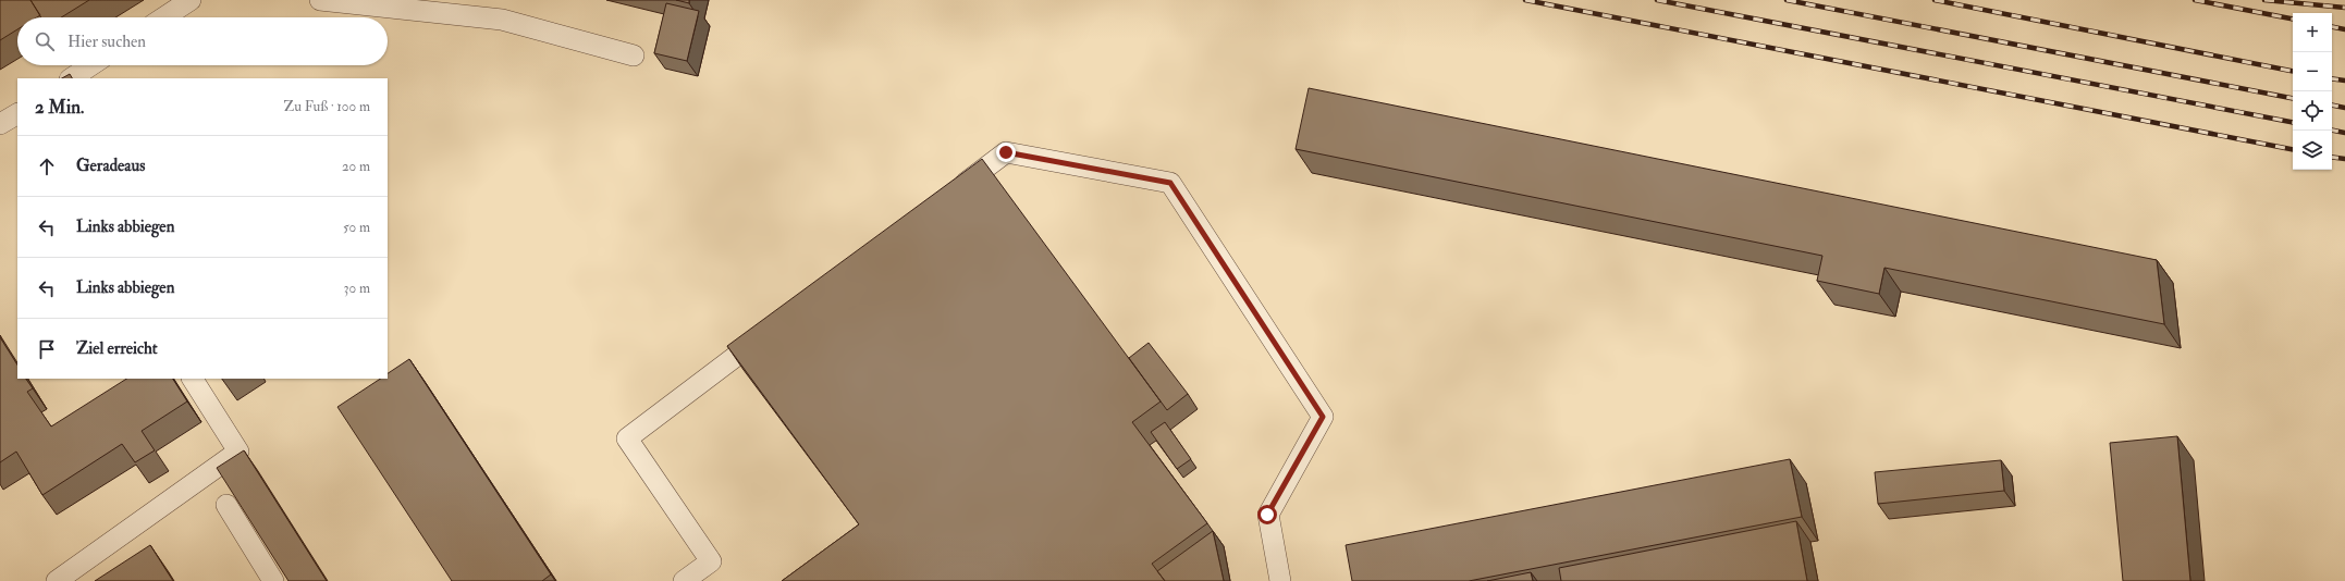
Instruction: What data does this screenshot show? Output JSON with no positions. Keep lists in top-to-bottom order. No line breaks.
{"page":{"map_buttons":["+","−"],"search":"Hier suchen","heading":["2 Min.","Zu Fuß · 100 m"],"list":[["Geradeaus","20 m"],["Links abbiegen","50 m"],["Links abbiegen","30 m"],"Ziel erreicht"]}}
